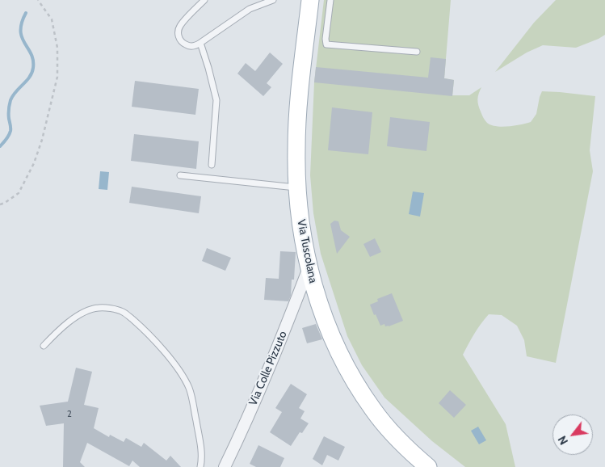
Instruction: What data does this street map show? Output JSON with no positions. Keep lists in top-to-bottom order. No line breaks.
{"streets":{"main road":["Via Tuscolana"],"street":["Via Colle Pizzuto"]},"crossings":[["Via Tuscolana","Via Colle Pizzuto"]],"house_numbers":["2"],"north":"bottom left"}
